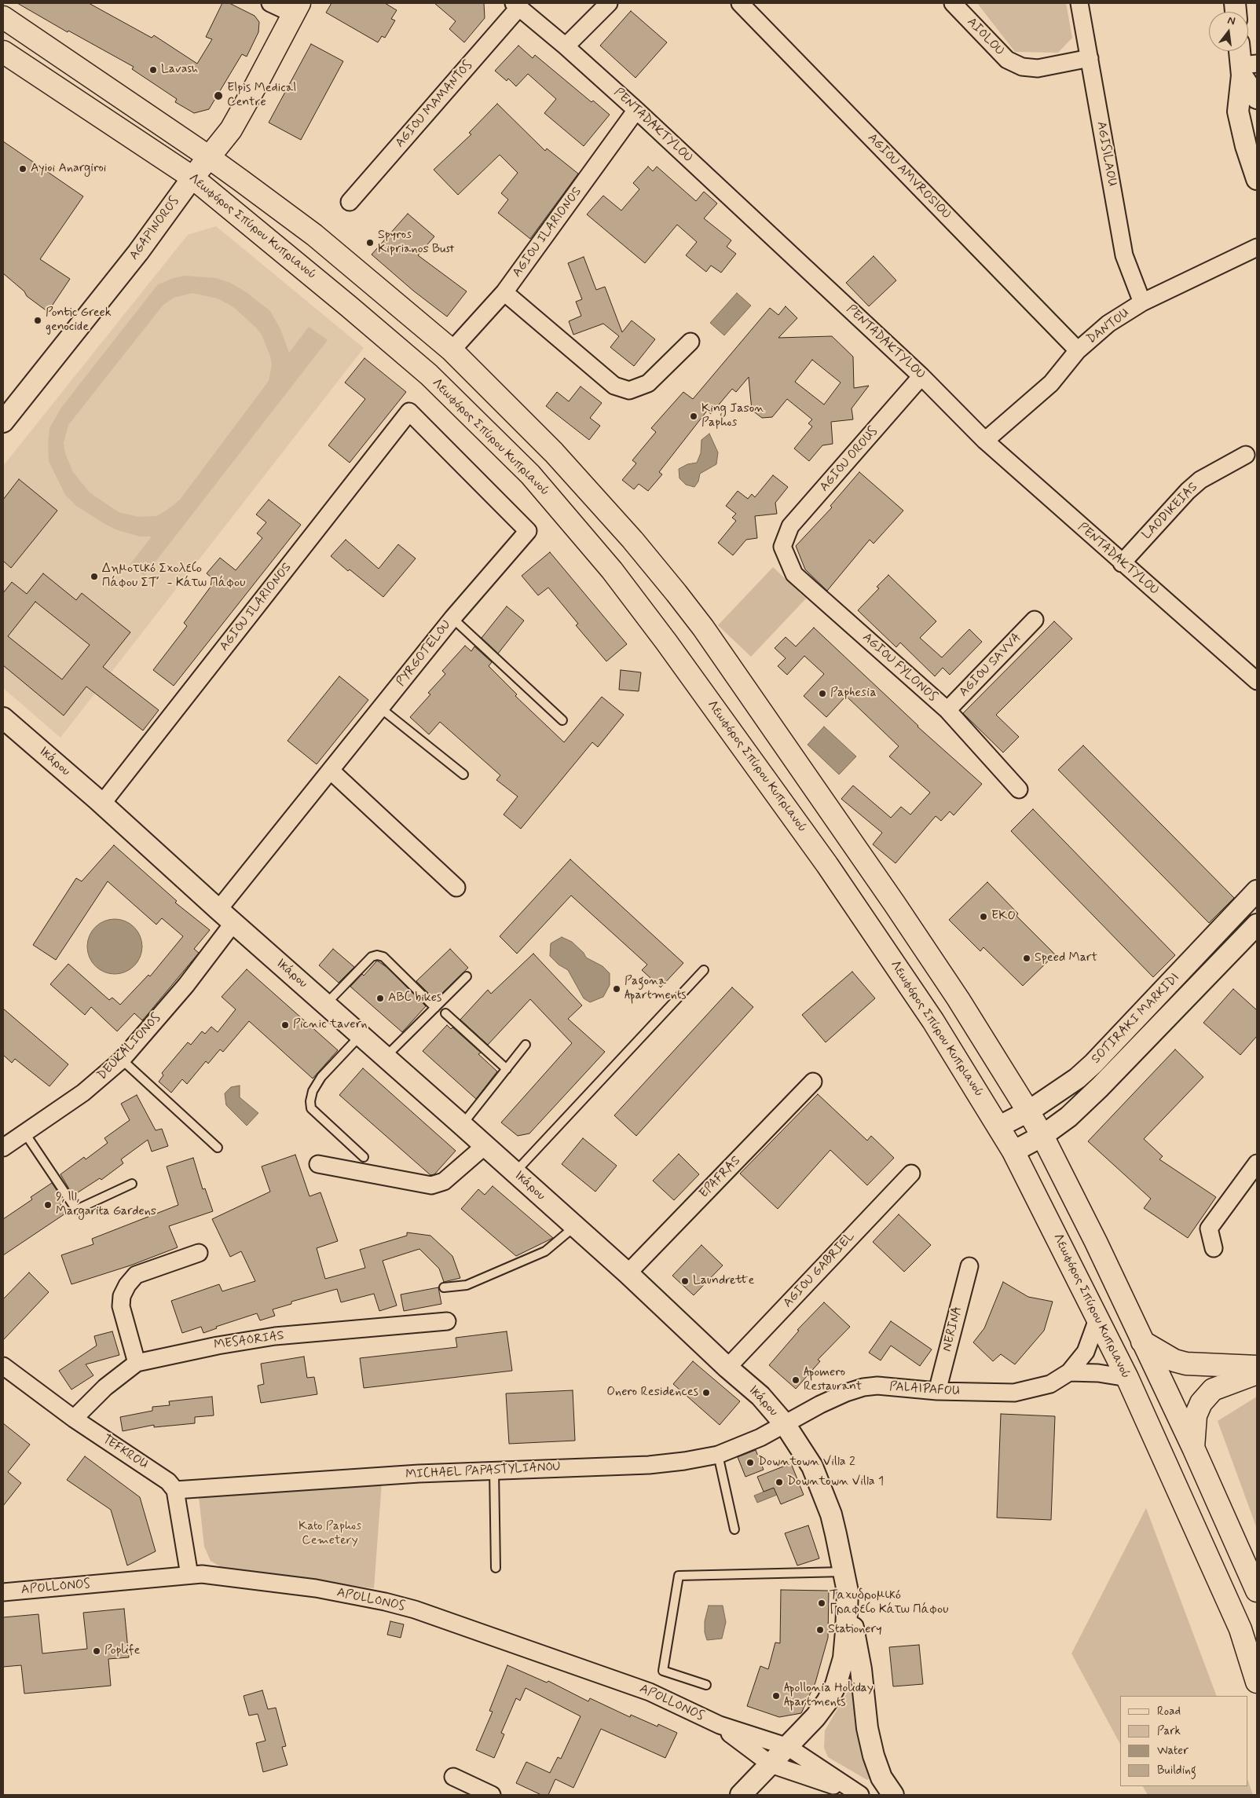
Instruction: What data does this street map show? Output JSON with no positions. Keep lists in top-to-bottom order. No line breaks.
{"streets":{"main road":["Λεωφόρος Σπύρου Κυπριανού","AGAPINOROS"],"street":["AIOLOU","AGIOU MAMANTOS","PENTADAKTYLOU","AGISILAOU","AGIOU AMVROSIOU","AGIOU ILARIONOS","DANTOU","AGIOU OROUS","LAODIKEIAS","PYRGOTELOU","AGIOU SAVVA","AGIOU FYLONOS","Ικάρου","SOTIRAKI MARKIDI","DEUKALIONOS","EPAFRAS","AGIOU GABRIEL","NERINA","MESAORIAS","PALAIPAFOU","TEFKROU","MICHAEL PAPASTYLIANOU","APOLLONOS"]},"crossings":[["AIOLOU","AGISILAOU"],["AGIOU MAMANTOS","PENTADAKTYLOU"],["PENTADAKTYLOU","AGIOU ILARIONOS"],["PENTADAKTYLOU","DANTOU"],["PENTADAKTYLOU","AGIOU OROUS"],["PENTADAKTYLOU","LAODIKEIAS"],["AGISILAOU","DANTOU"],["AGIOU AMVROSIOU","DANTOU"],["Λεωφόρος Σπύρου Κυπριανού","AGAPINOROS"],["Λεωφόρος Σπύρου Κυπριανού","SOTIRAKI MARKIDI"],["AGIOU ILARIONOS","PYRGOTELOU"],["AGIOU ILARIONOS","Ικάρου"],["AGIOU OROUS","AGIOU FYLONOS"],["PYRGOTELOU","Ικάρου"],["AGIOU SAVVA","AGIOU FYLONOS"],["Ικάρου","DEUKALIONOS"],["Ικάρου","EPAFRAS"],["Ικάρου","AGIOU GABRIEL"],["Ικάρου","PALAIPAFOU"],["Ικάρου","MICHAEL PAPASTYLIANOU"],["Ικάρου","APOLLONOS"],["NERINA","PALAIPAFOU"],["MESAORIAS","TEFKROU"],["PALAIPAFOU","MICHAEL PAPASTYLIANOU"],["TEFKROU","MICHAEL PAPASTYLIANOU"]],"parks":["Kato Paphos Cemetery"],"places":["Lavash","Elpis Medical Centre","Ayioi Anargiroi","Spyros Kiprianos Bust","Pontic Greek genocide","King Jason Paphos","Δημοτικό Σχολείο Πάφου ΣΤ΄ - Κάτω Πάφου","Paphesia","EKO","Speed Mart","Pagona Apartments","ABC bikes","Picnic tavern","9, lll, Margarita Gardens","Laundrette","Apomero Restaurant","Onero Residences","Downtown Villa 2","Downtown Villa 1","Ταχυδρομικό Γραφείο Κάτω Πάφου","Stationery","Poplife","Apollonia Holiday Apartments"],"legend":["Road","Park","Water","Building"],"north":"top"}
